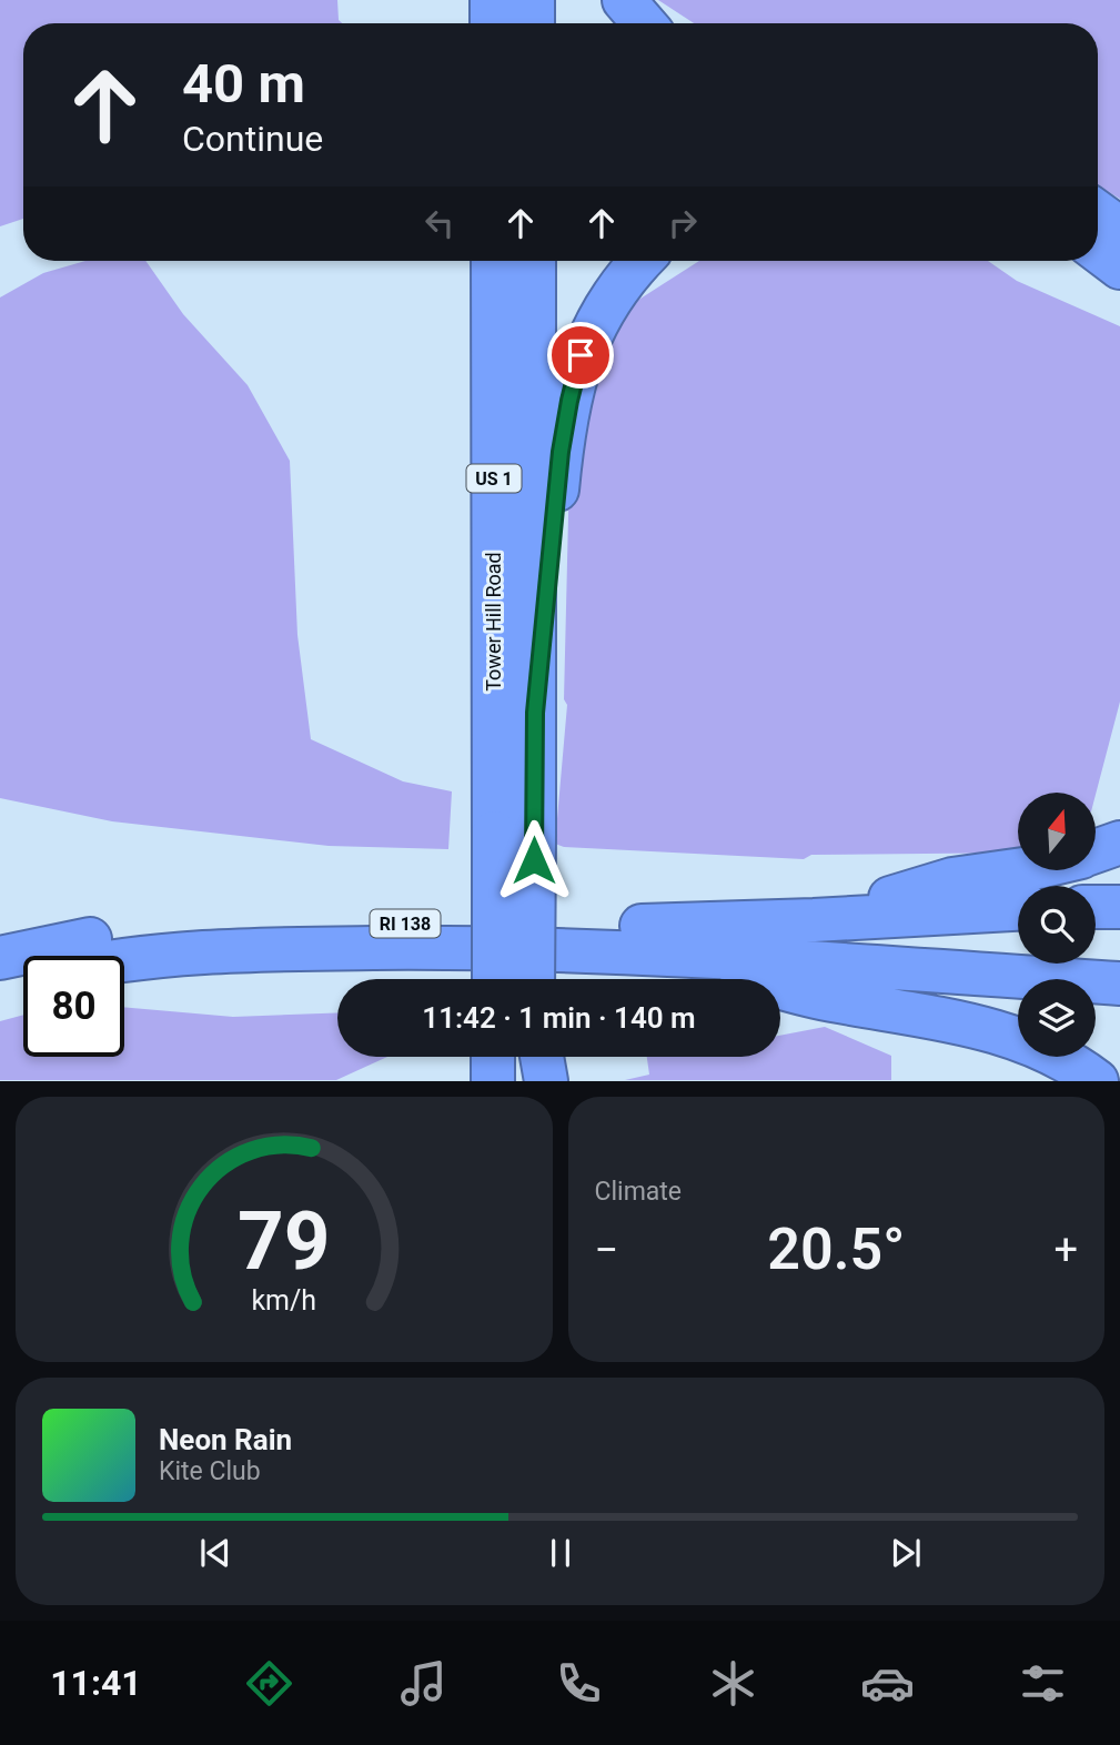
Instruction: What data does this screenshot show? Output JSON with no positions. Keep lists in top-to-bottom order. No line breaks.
{"streets":{"highway":["US 1","Tower Hill Road","RI 138"]},"north":"top","page":{"turn":["40 m","Continue"],"limit":"80","trip":"11:42 · 1 min · 140 m","tile":"Climate","heat":["−","20.5°","+"],"song":["Neon Rain","Kite Club"],"tabs":"11:41","gauge":["79","km/h"]}}
